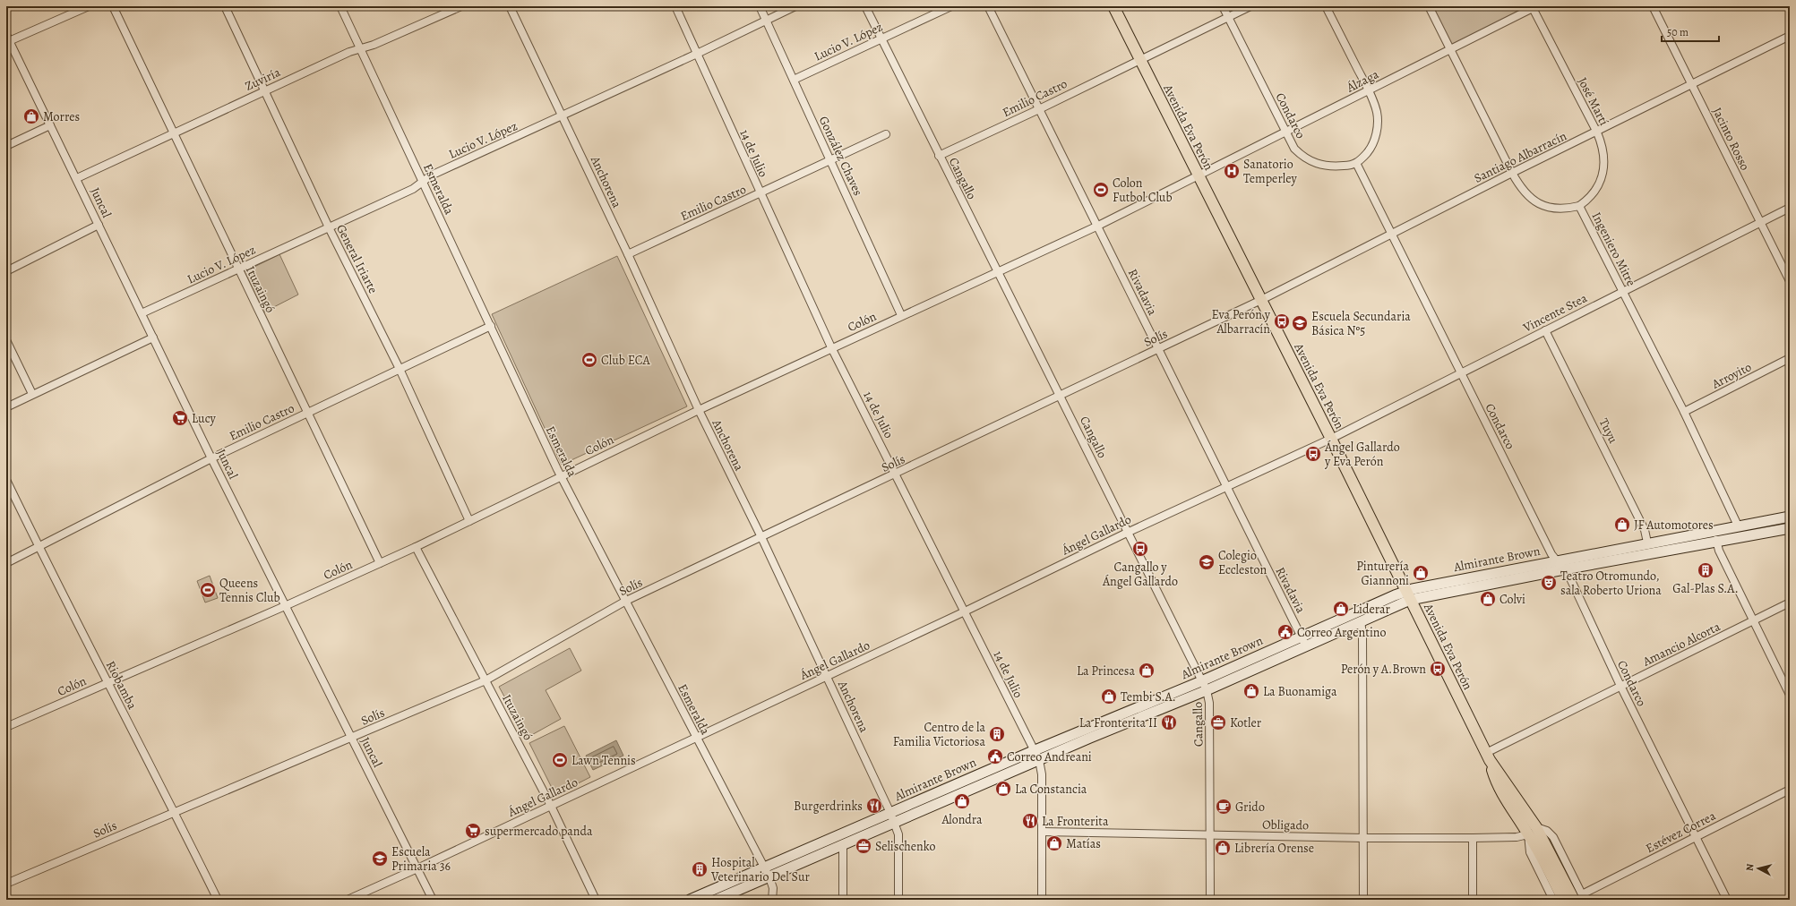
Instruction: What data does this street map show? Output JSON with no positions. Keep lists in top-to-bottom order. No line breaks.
{"streets":{"main road":["Avenida Eva Perón","Almirante Brown"],"street":["Lucio V. López","Zuviría","Álzaga","Emilio Castro","José Martí","Condarco","Jacinto Rosso","14 de Julio","González Chaves","Santiago Albarracín","Cangallo","Anchorena","Esmeralda","Juncal","Ingeniero Mitre","General Iriarte","Ituzaingó","Rivadavia","Vincente Stea","Colón","Solís","Arroyito","Tuyu","Ángel Gallardo","Amancio Alcorta","Riobamba","Obligado","Estévez Correa"]},"crossings":[["Lucio V. López","14 de Julio"],["Lucio V. López","González Chaves"],["Lucio V. López","Cangallo"],["Lucio V. López","Anchorena"],["Lucio V. López","Esmeralda"],["Lucio V. López","Juncal"],["Lucio V. López","General Iriarte"],["Lucio V. López","Ituzaingó"],["Zuviría","Esmeralda"],["Zuviría","Juncal"],["Zuviría","General Iriarte"],["Zuviría","Ituzaingó"],["Álzaga","José Martí"],["Álzaga","Condarco"],["Álzaga","Avenida Eva Perón"],["Álzaga","Ingeniero Mitre"],["Álzaga","Colón"],["Emilio Castro","Condarco"],["Emilio Castro","Avenida Eva Perón"],["Emilio Castro","14 de Julio"],["Emilio Castro","González Chaves"],["Emilio Castro","Cangallo"],["Emilio Castro","Anchorena"],["Emilio Castro","Esmeralda"],["Emilio Castro","Juncal"],["Emilio Castro","General Iriarte"],["Emilio Castro","Ituzaingó"],["Emilio Castro","Rivadavia"],["Emilio Castro","Riobamba"],["José Martí","Santiago Albarracín"],["José Martí","Ingeniero Mitre"],["Condarco","Santiago Albarracín"],["Condarco","Vincente Stea"],["Condarco","Almirante Brown"],["Condarco","Amancio Alcorta"],["Condarco","Estévez Correa"],["Avenida Eva Perón","Santiago Albarracín"],["Avenida Eva Perón","Vincente Stea"],["Avenida Eva Perón","Colón"],["Avenida Eva Perón","Solís"],["Avenida Eva Perón","Ángel Gallardo"],["Avenida Eva Perón","Almirante Brown"],["Avenida Eva Perón","Amancio Alcorta"],["Avenida Eva Perón","Obligado"],["Jacinto Rosso","Santiago Albarracín"],["Jacinto Rosso","Vincente Stea"],["14 de Julio","Colón"],["14 de Julio","Solís"],["14 de Julio","Ángel Gallardo"],["14 de Julio","Almirante Brown"],["14 de Julio","Obligado"],["González Chaves","Colón"],["Santiago Albarracín","Ingeniero Mitre"],["Santiago Albarracín","Solís"],["Cangallo","Colón"],["Cangallo","Solís"],["Cangallo","Ángel Gallardo"],["Cangallo","Almirante Brown"],["Cangallo","Obligado"],["Anchorena","Colón"],["Anchorena","Solís"],["Anchorena","Ángel Gallardo"],["Anchorena","Almirante Brown"],["Esmeralda","Colón"],["Esmeralda","Solís"],["Esmeralda","Ángel Gallardo"],["Esmeralda","Almirante Brown"],["Juncal","Colón"],["Juncal","Solís"],["Juncal","Ángel Gallardo"],["Ingeniero Mitre","Vincente Stea"],["Ingeniero Mitre","Arroyito"],["Ingeniero Mitre","Almirante Brown"],["General Iriarte","Colón"],["Ituzaingó","Colón"],["Ituzaingó","Solís"],["Ituzaingó","Ángel Gallardo"],["Rivadavia","Colón"],["Rivadavia","Solís"],["Rivadavia","Ángel Gallardo"],["Rivadavia","Almirante Brown"],["Vincente Stea","Tuyu"],["Vincente Stea","Ángel Gallardo"],["Colón","Riobamba"],["Solís","Riobamba"],["Tuyu","Almirante Brown"]],"places":{"shop":["Morres","JF Automotores","Pinturería Giannoni","Colvi","Liderar","La Princesa","La Buonamiga","Tembi S.A.","La Constancia","Alondra","Matías","Librería Orense"],"hospital":["Sanatorio Temperley"],"sports":["Colon Futbol Club","Club ECA","Queens Tennis Club","Lawn Tennis"],"bus stop":["Eva Perón y Albarracín","Ángel Gallardo y Eva Perón","Cangallo y Ángel Gallardo","Perón y A.Brown"],"school or university":["Escuela Secundaria Básica Nº5","Colegio Eccleston","Escuela Primaria 36"],"supermarket":["Lucy","supermercado panda"],"building":["Gal-Plas S.A.","Centro de la Familia Victoriosa","Hospital Veterinario Del Sur"],"theatre":["Teatro Otromundo, sala Roberto Uriona"],"public building":["Correo Argentino","Correo Andreani"],"restaurant":["La Fronterita II","Burgerdrinks","La Fronterita"],"office":["Kotler","Selischenko"],"cafe":["Grido"]},"scale_bar":"50 m","north":"left"}
